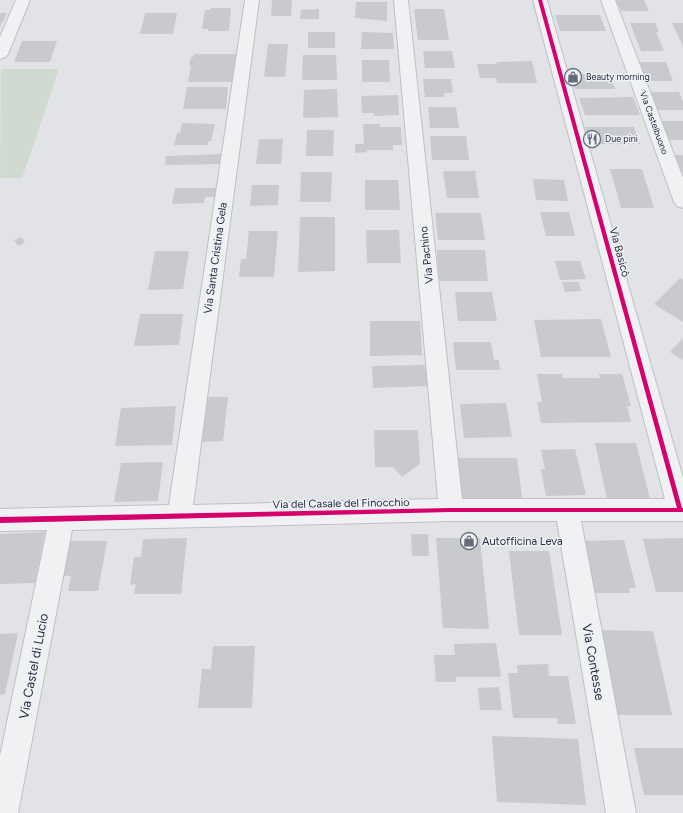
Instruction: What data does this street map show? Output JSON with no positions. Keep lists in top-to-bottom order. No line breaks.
{"streets":{"street":["Via Castelbuono","Via Basicò","Via Pachino","Via Santa Cristina Gela","Via del Casale del Finocchio","Via Contesse","Via Castel di Lucio"]},"crossings":[["Via Basicò","Via del Casale del Finocchio"],["Via Pachino","Via del Casale del Finocchio"],["Via Santa Cristina Gela","Via del Casale del Finocchio"],["Via del Casale del Finocchio","Via Contesse"],["Via del Casale del Finocchio","Via Castel di Lucio"]],"places":{"shop":["Beauty morning","Autofficina Leva"],"restaurant":["Due pini"]}}
